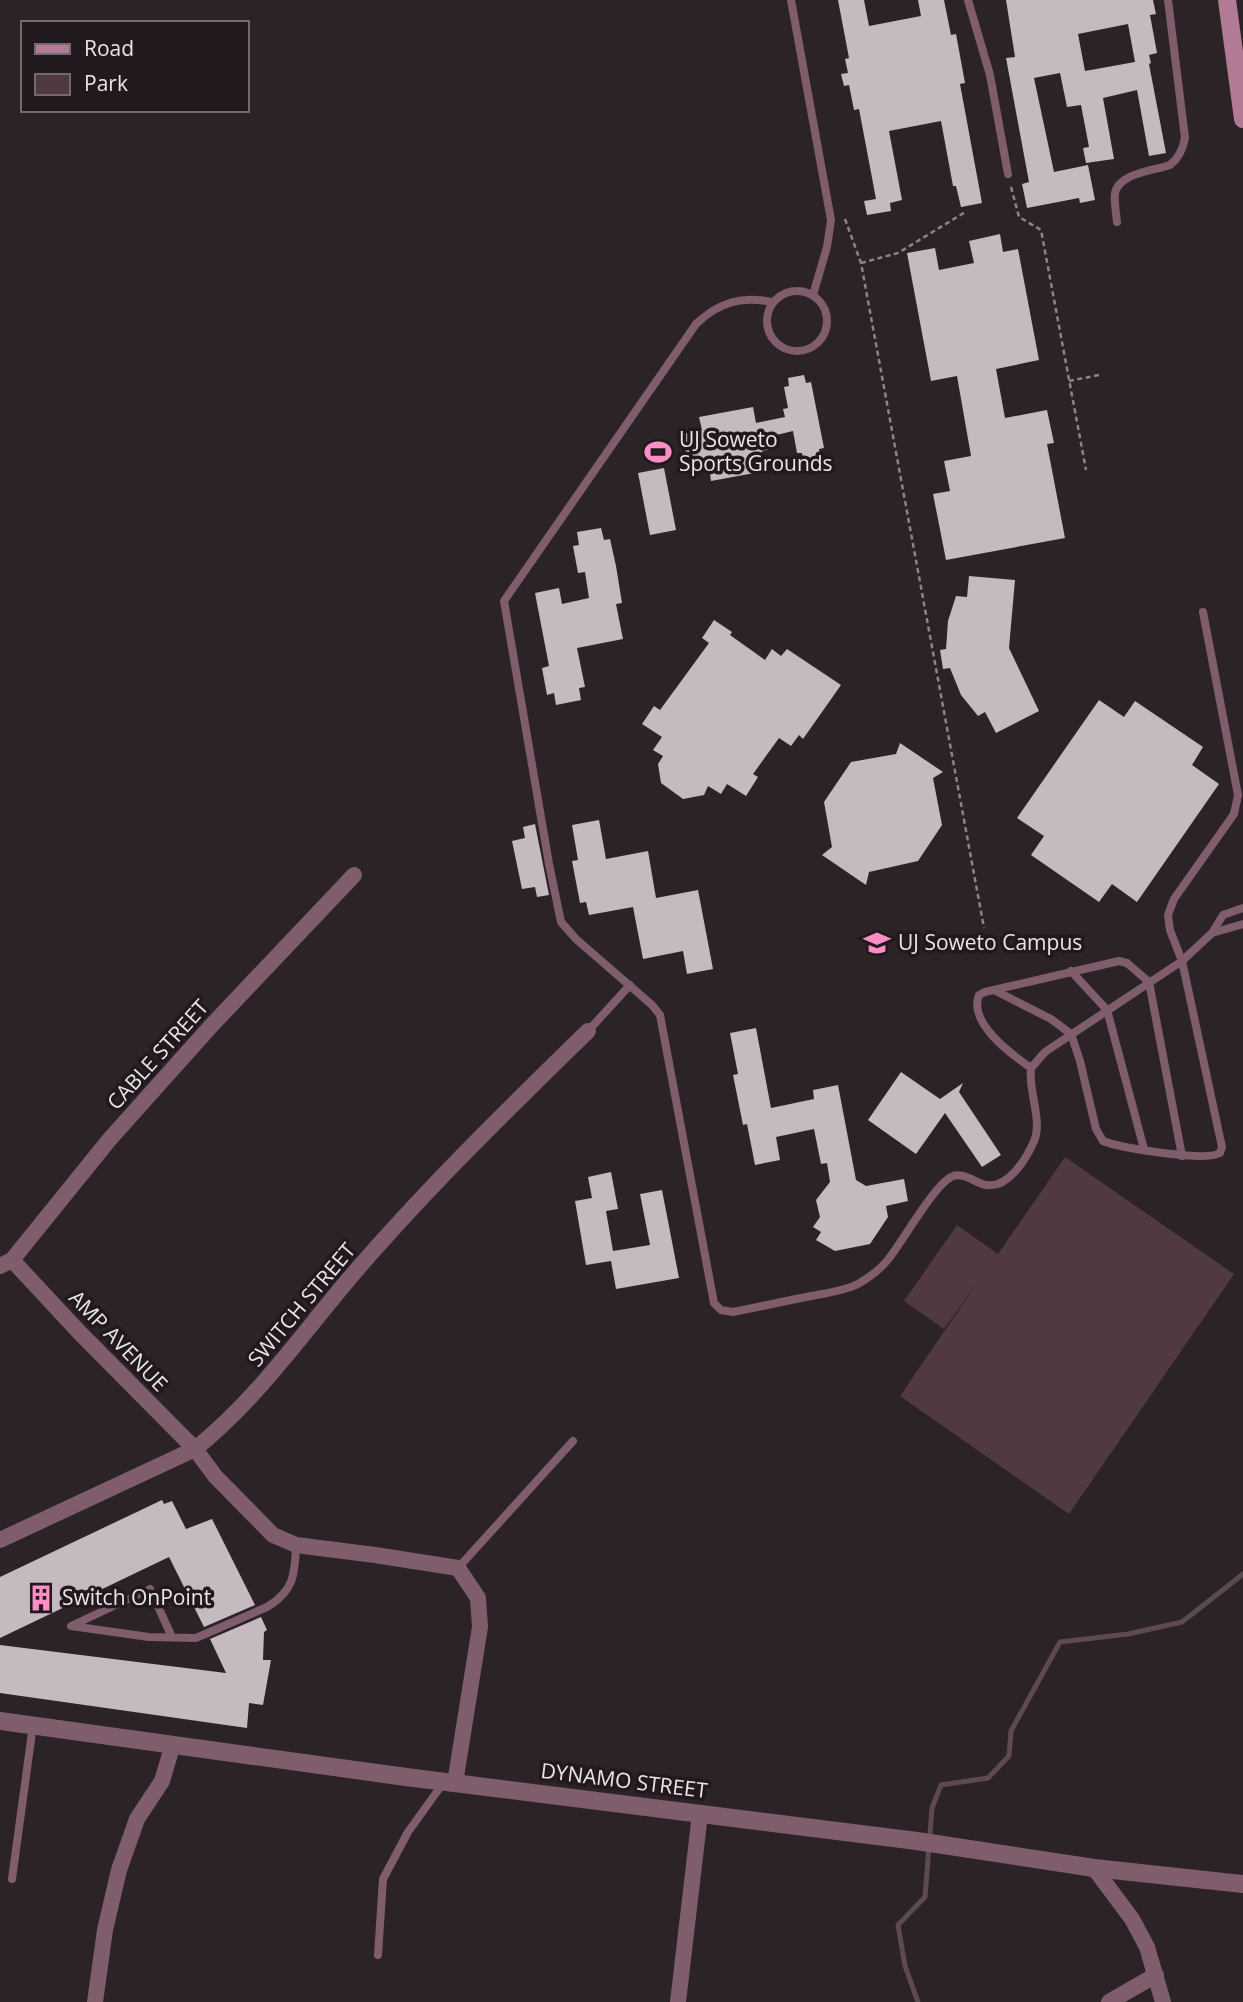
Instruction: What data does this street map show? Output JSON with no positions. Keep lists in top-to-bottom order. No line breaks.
{"streets":{"street":["CABLE STREET","SWITCH STREET","AMP AVENUE","DYNAMO STREET"]},"crossings":[["CABLE STREET","AMP AVENUE"],["SWITCH STREET","AMP AVENUE"]],"places":{"sports":["UJ Soweto Sports Grounds"],"school or university":["UJ Soweto Campus"],"building":["Switch OnPoint"]},"legend":["Road","Park"]}
